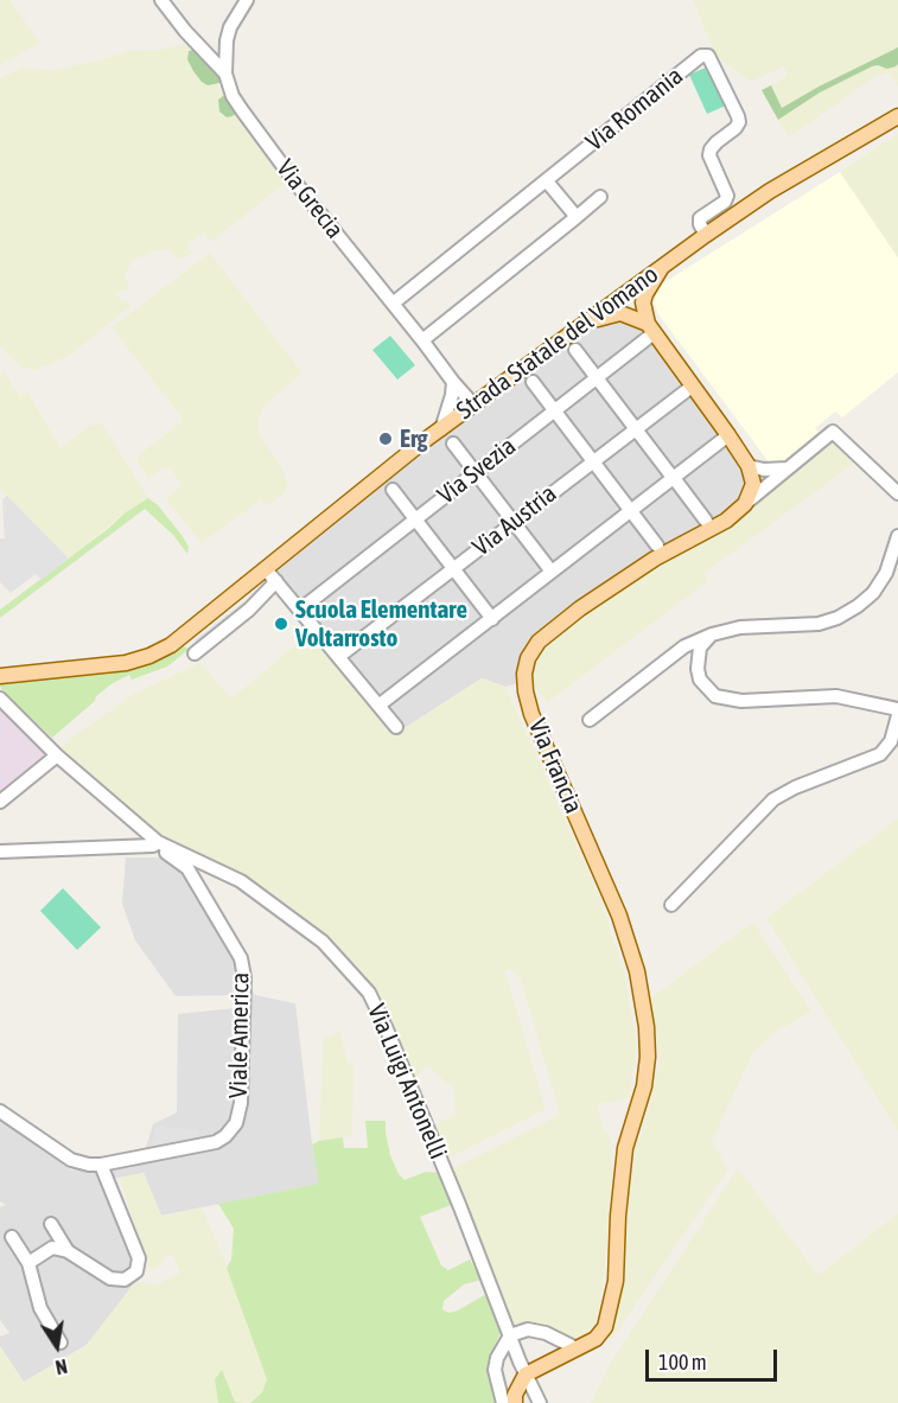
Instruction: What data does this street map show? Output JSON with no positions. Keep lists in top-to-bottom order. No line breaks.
{"streets":{"main road":["Strada Statale del Vomano","Via Francia"],"street":["Via Romania","Via Grecia","Via Svezia","Via Austria","Viale America","Via Luigi Antonelli"]},"crossings":[["Via Romania","Via Grecia"],["Via Romania","Strada Statale del Vomano"],["Via Grecia","Strada Statale del Vomano"],["Viale America","Via Luigi Antonelli"]],"places":["Erg","Scuola Elementare Voltarrosto"],"scale_bar":"100 m","north":"bottom"}
